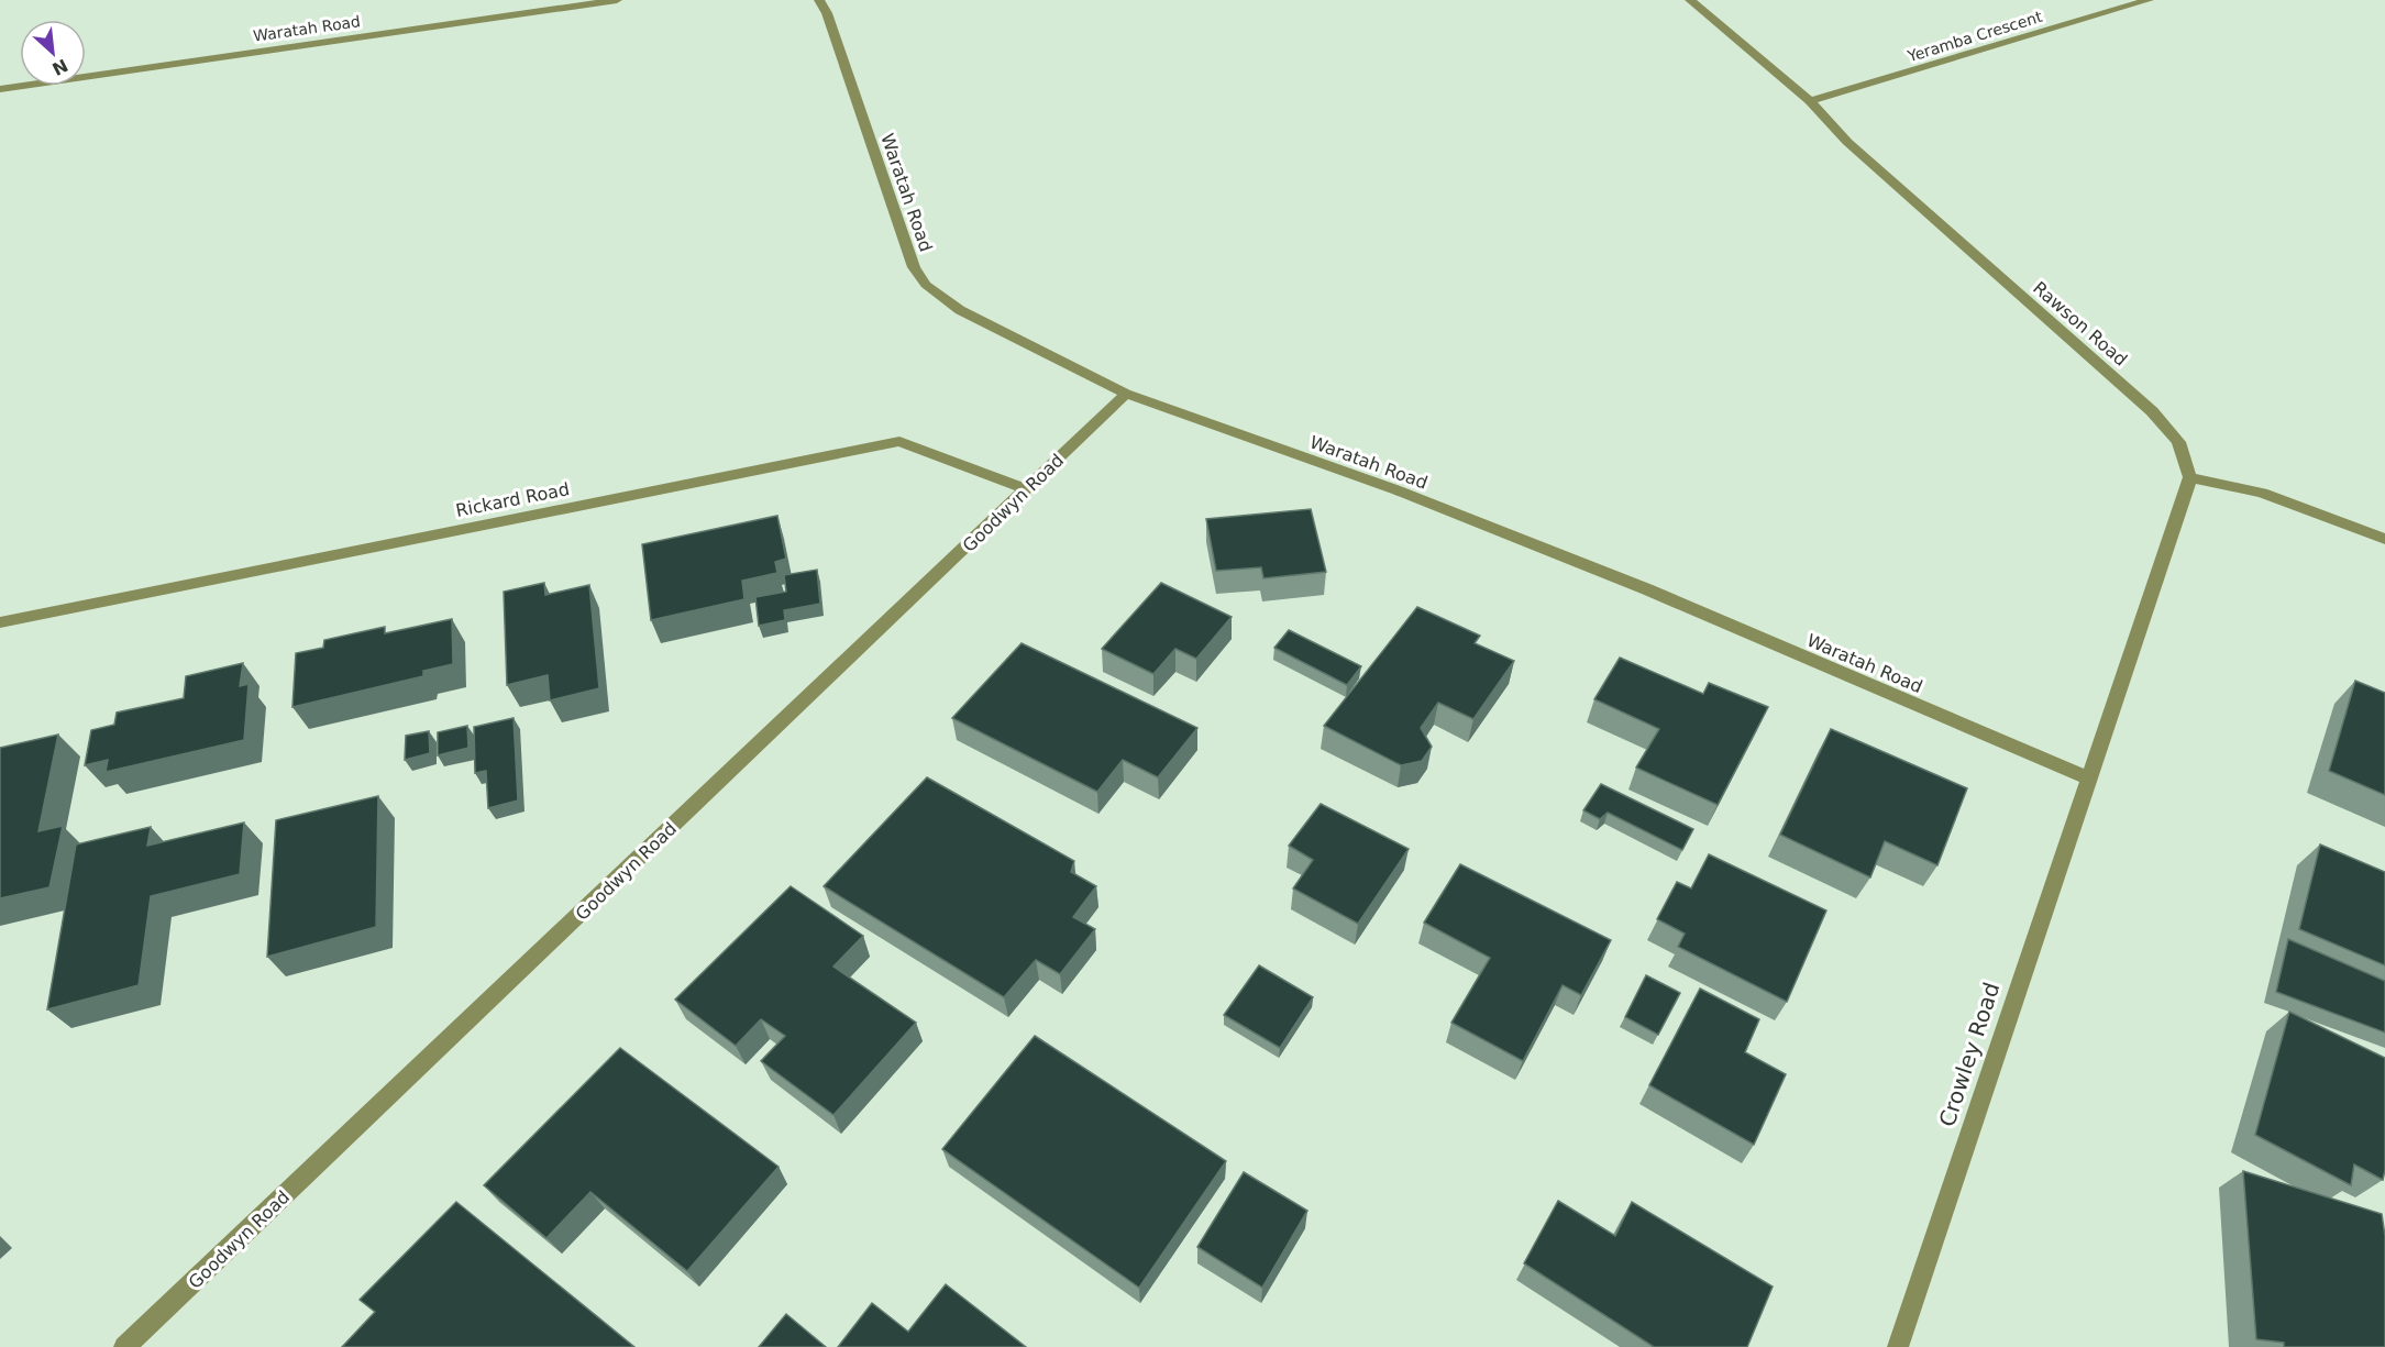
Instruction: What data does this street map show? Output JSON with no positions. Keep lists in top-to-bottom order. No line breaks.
{"streets":{"street":["Waratah Road","Yeramba Crescent","Rawson Road","Rickard Road","Goodwyn Road","Crowley Road"]},"crossings":[["Waratah Road","Goodwyn Road"],["Waratah Road","Crowley Road"],["Yeramba Crescent","Rawson Road"],["Rickard Road","Goodwyn Road"]],"north":"bottom right"}
